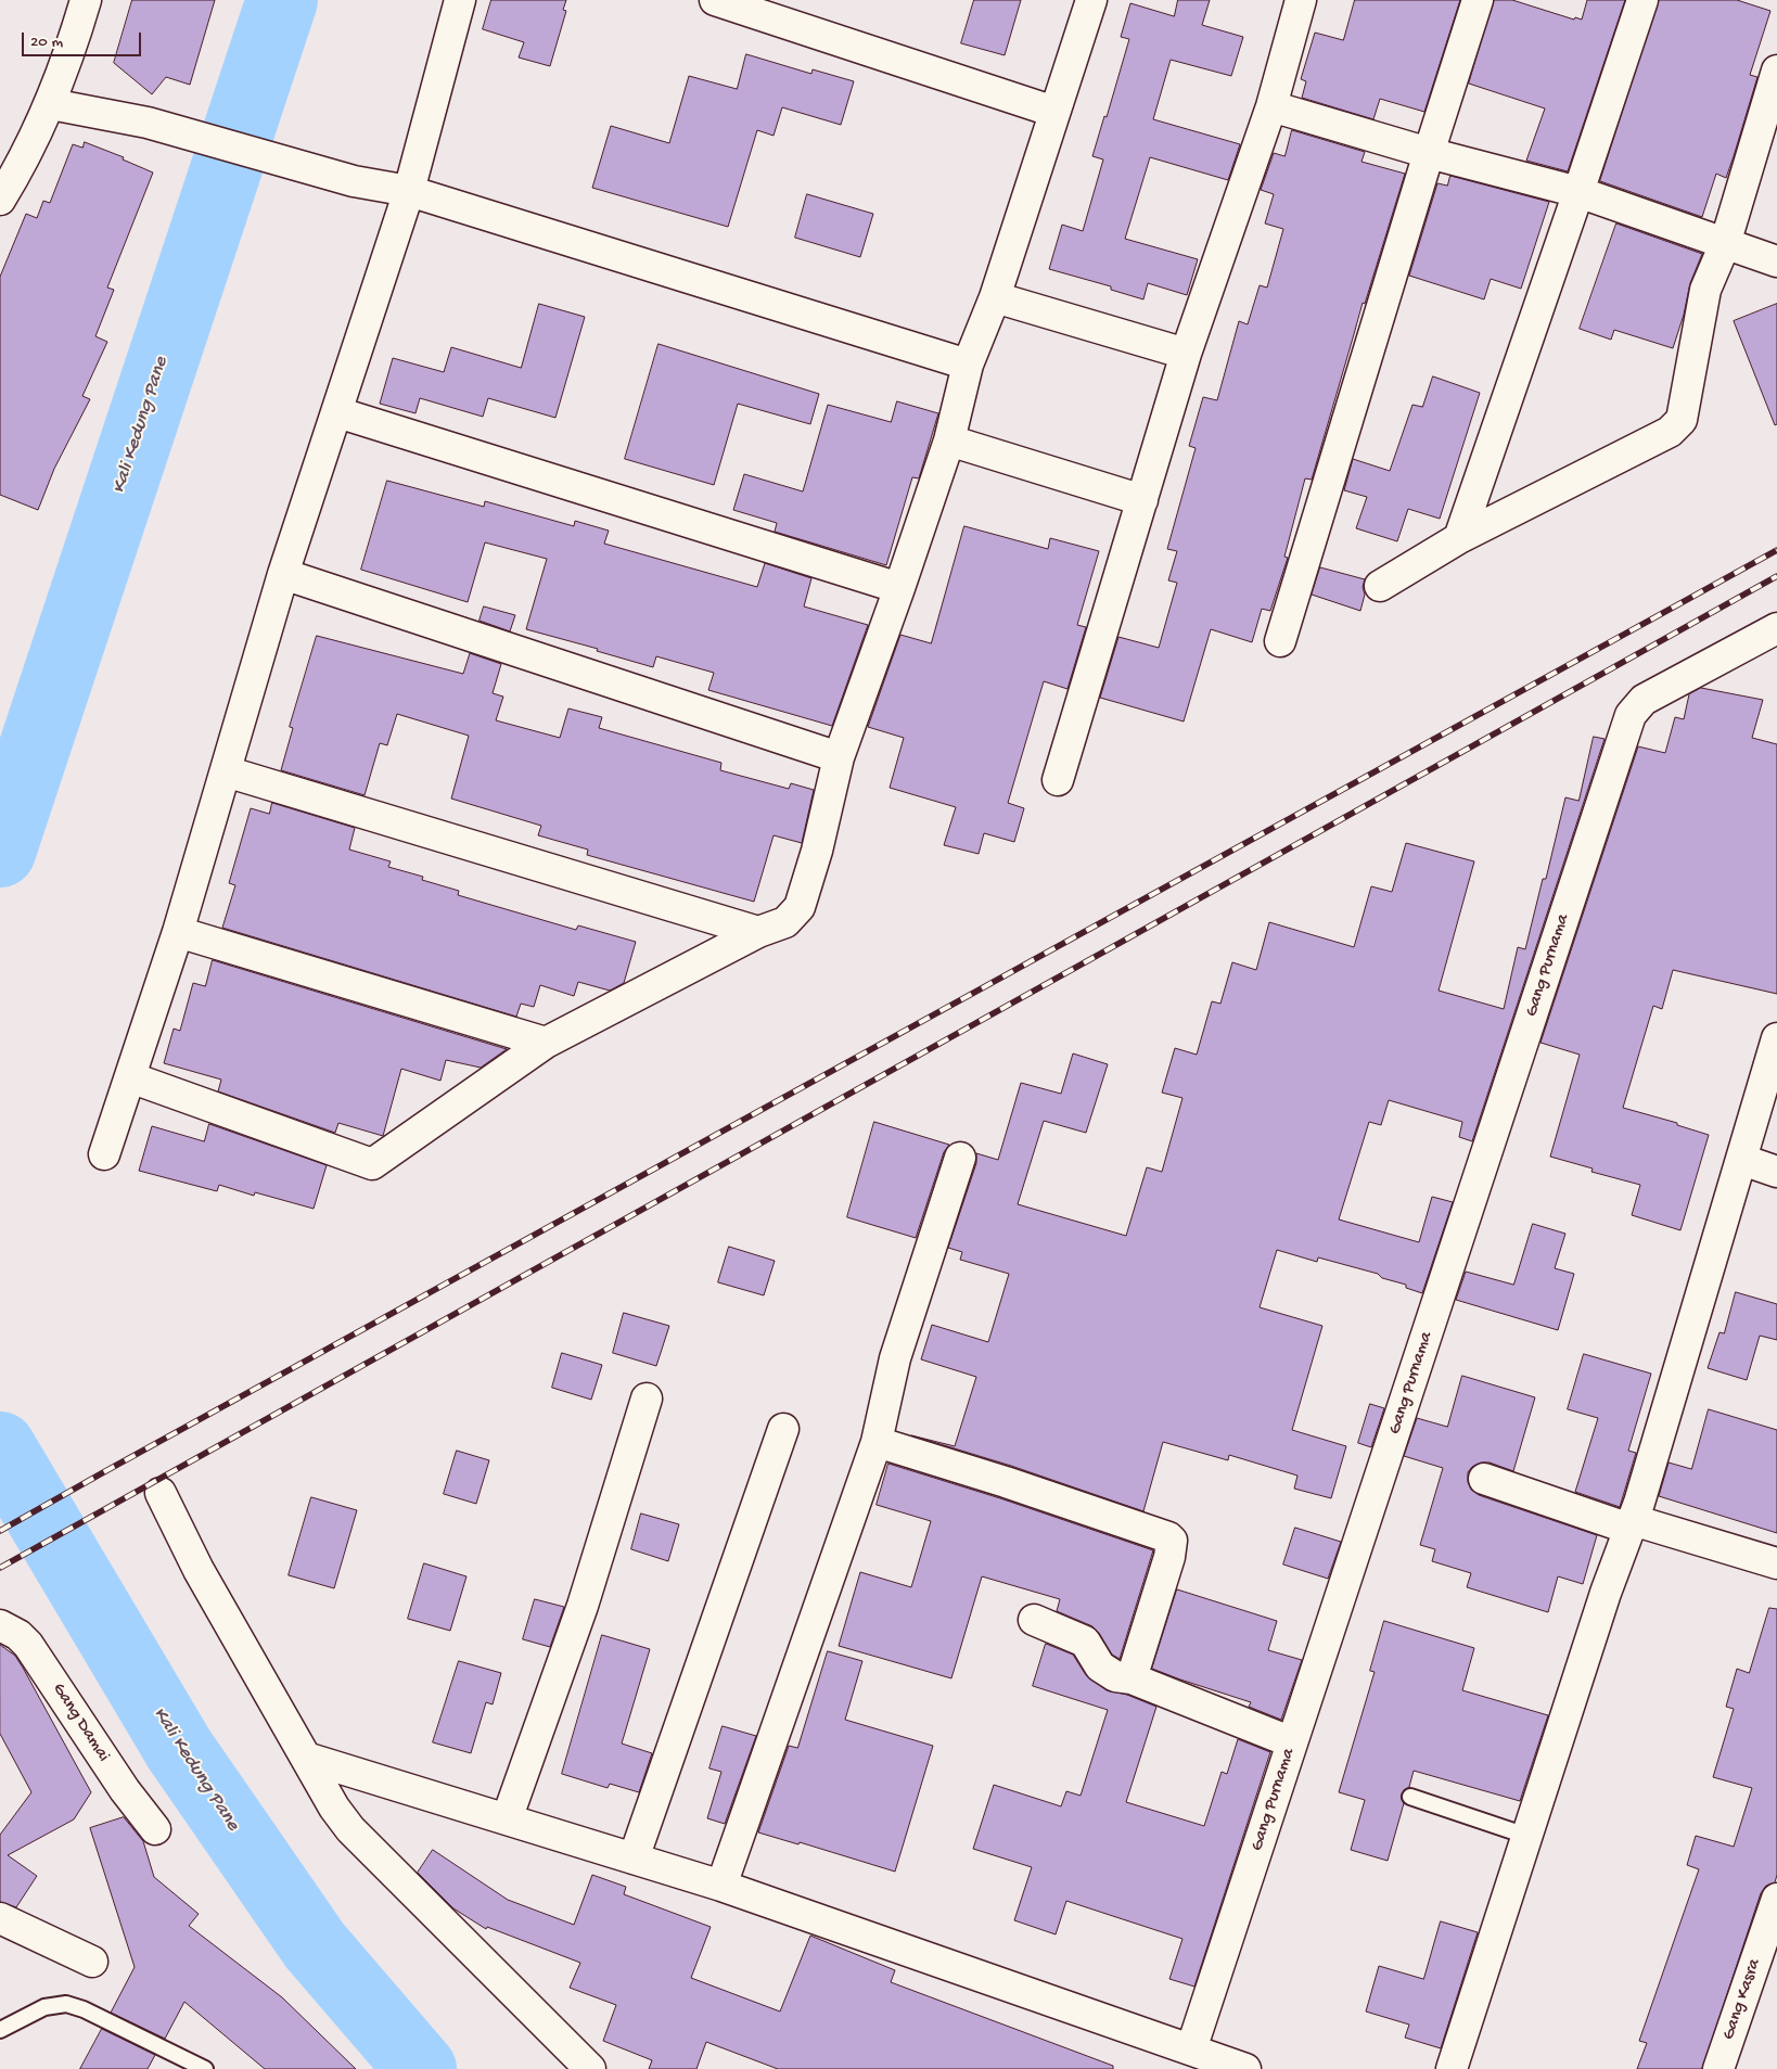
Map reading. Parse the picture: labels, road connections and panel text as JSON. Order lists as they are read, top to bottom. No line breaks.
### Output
{"streets":{"main road":["Gang Purnama","Gang Damai","Gang Kasra"]},"water":["Kali Kedung Pane"],"scale_bar":"20 m"}
